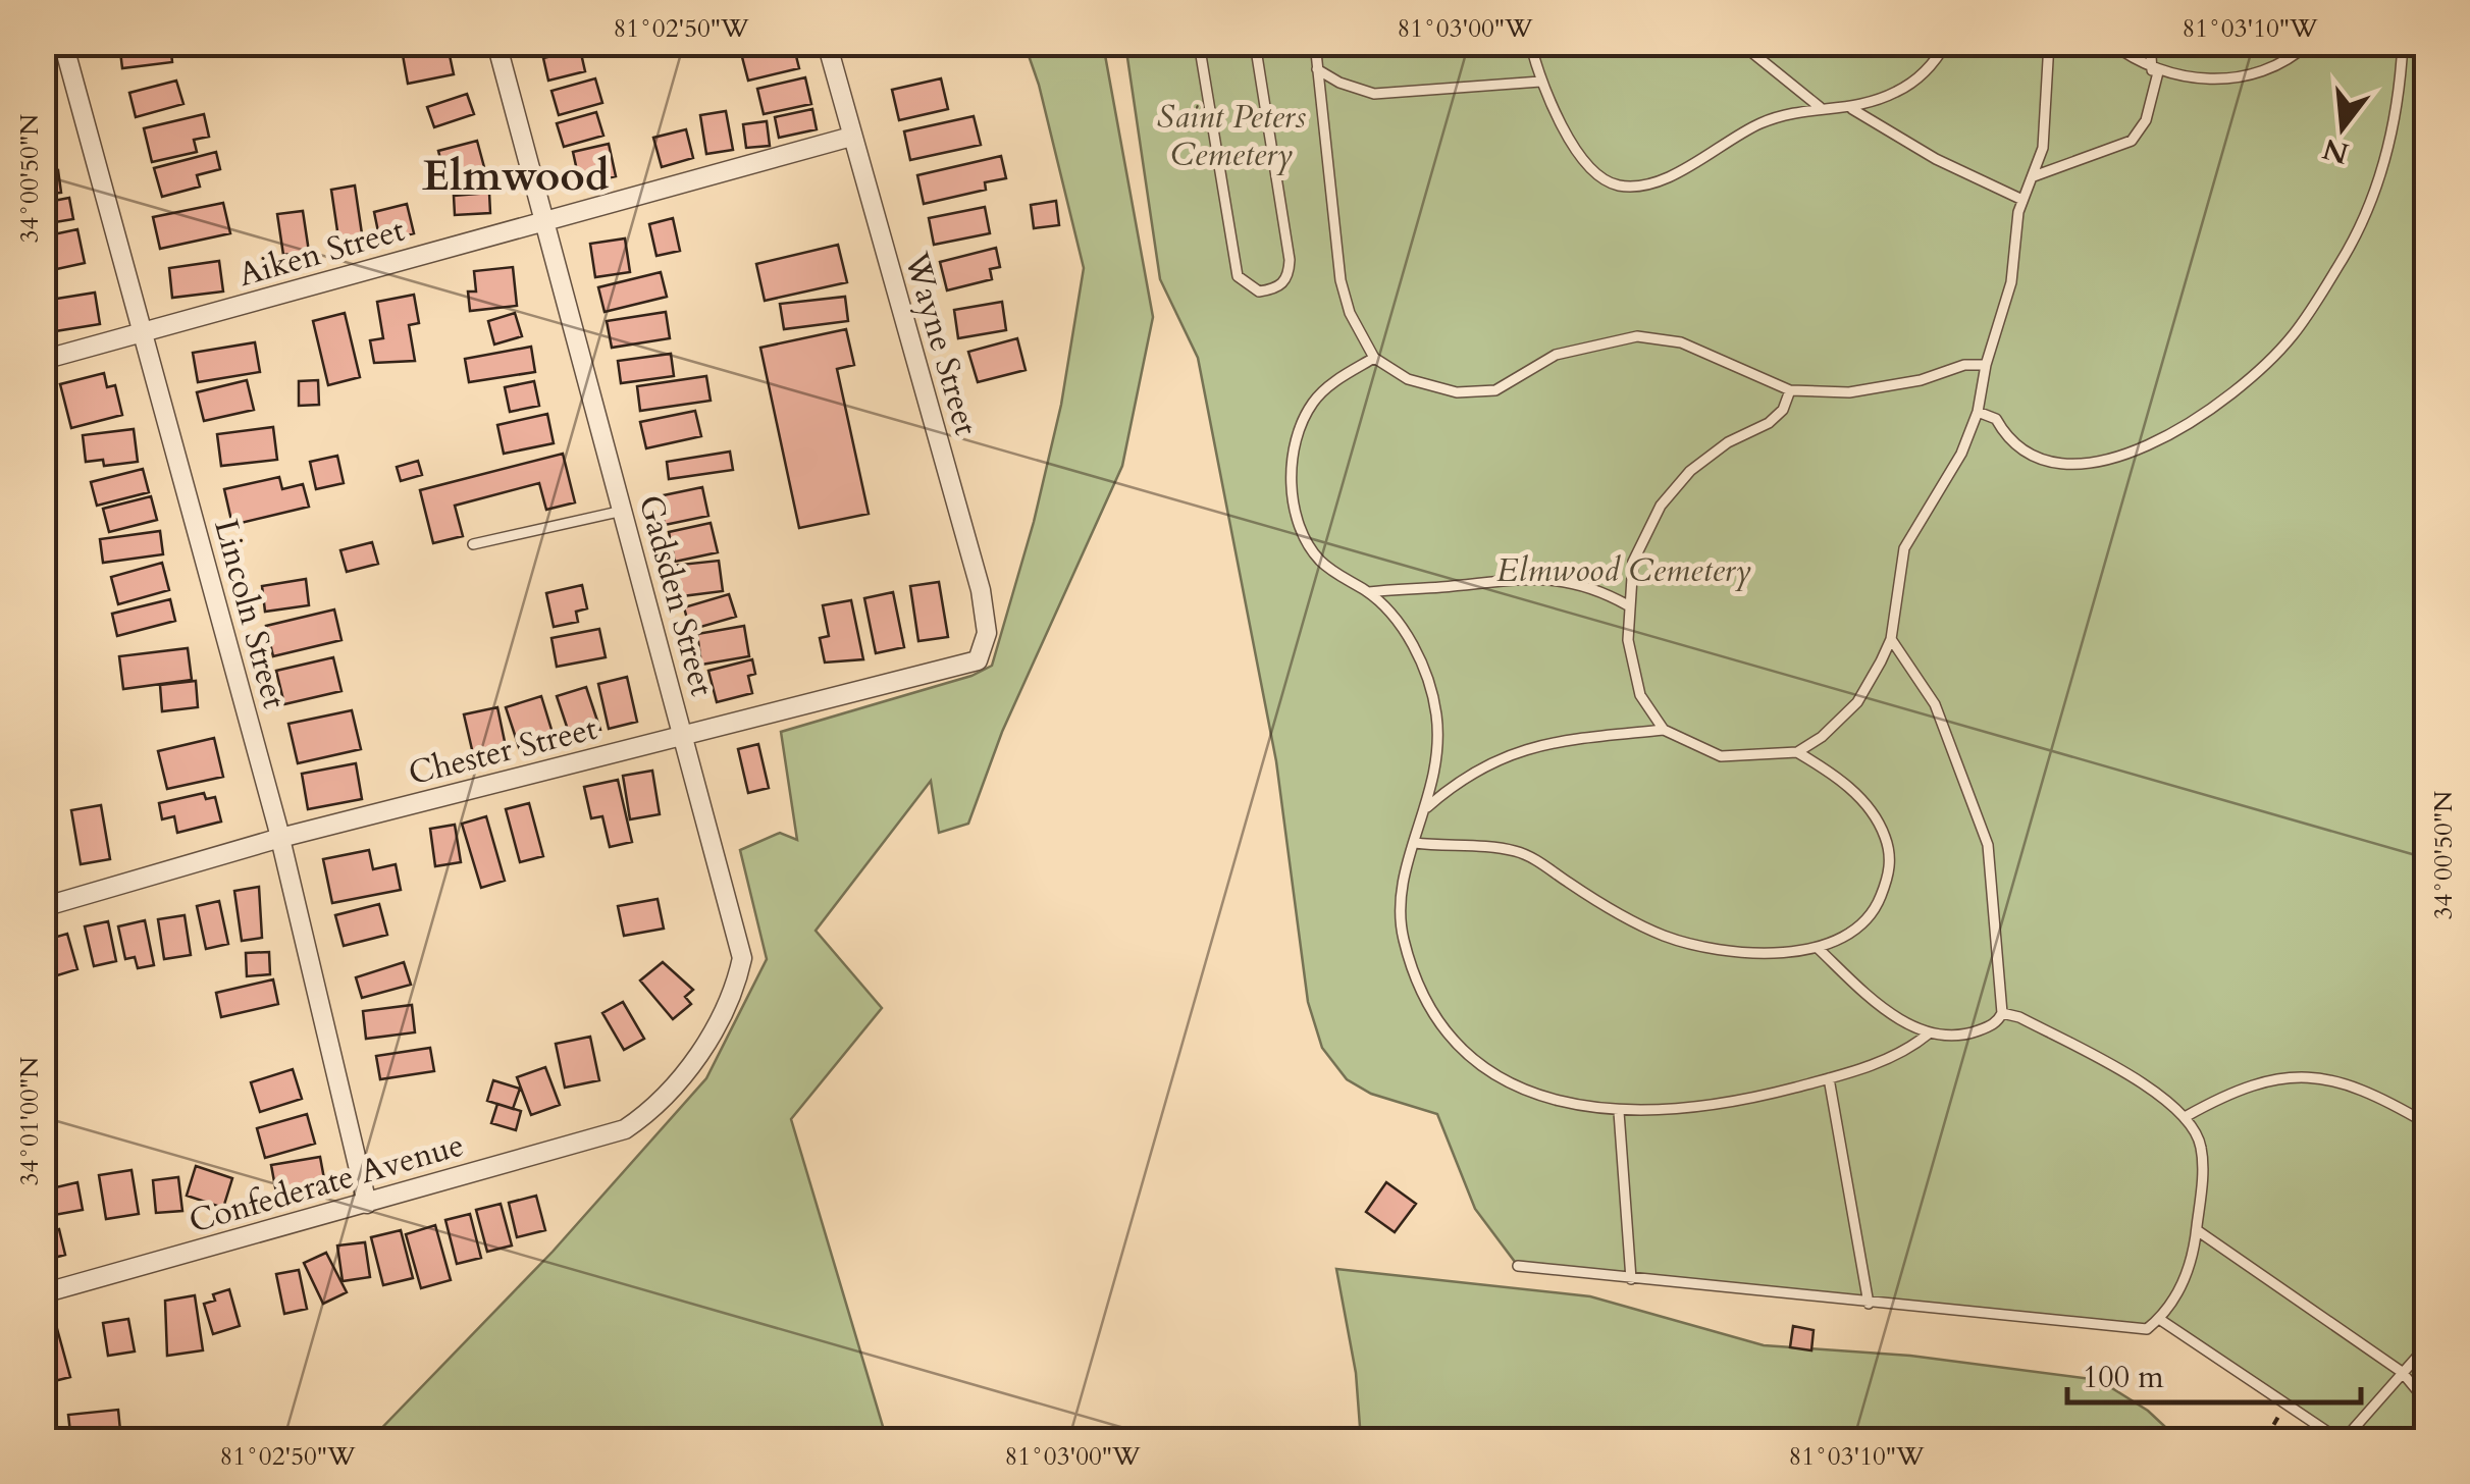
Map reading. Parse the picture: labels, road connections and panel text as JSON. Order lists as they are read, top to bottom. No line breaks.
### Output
{"streets":{"street":["Aiken Street","Wayne Street","Gadsden Street","Lincoln Street","Chester Street","Confederate Avenue"]},"crossings":[["Aiken Street","Wayne Street"],["Aiken Street","Gadsden Street"],["Aiken Street","Lincoln Street"],["Wayne Street","Chester Street"],["Gadsden Street","Chester Street"],["Gadsden Street","Confederate Avenue"],["Lincoln Street","Chester Street"],["Lincoln Street","Confederate Avenue"]],"districts":["Elmwood"],"parks":["Saint Peters Cemetery","Elmwood Cemetery"],"scale_bar":"100 m","north":"bottom","coordinates":["81°02'50\"W","81°03'00\"W","81°03'10\"W","34°00'50\"N","34°01'00\"N"]}
